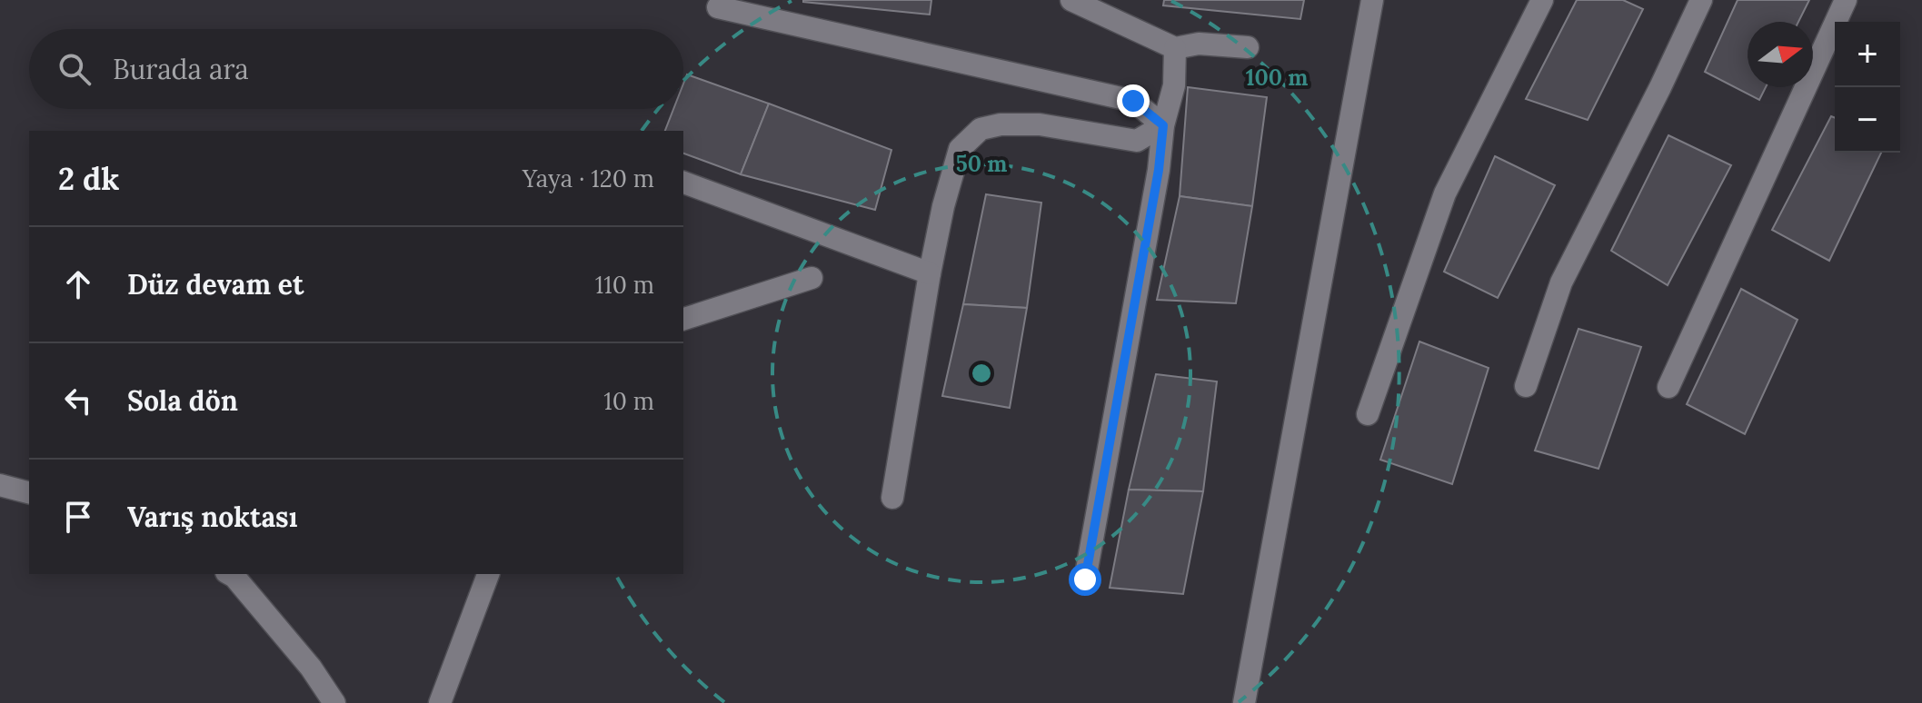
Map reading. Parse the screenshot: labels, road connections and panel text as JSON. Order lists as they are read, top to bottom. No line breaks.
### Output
{"north":"right","page":{"map_buttons":["+","−"],"search":"Burada ara","heading":["2 dk","Yaya · 120 m"],"list":[["Düz devam et","110 m"],["Sola dön","10 m"],"Varış noktası"]},"rings":["100 m","50 m"]}
